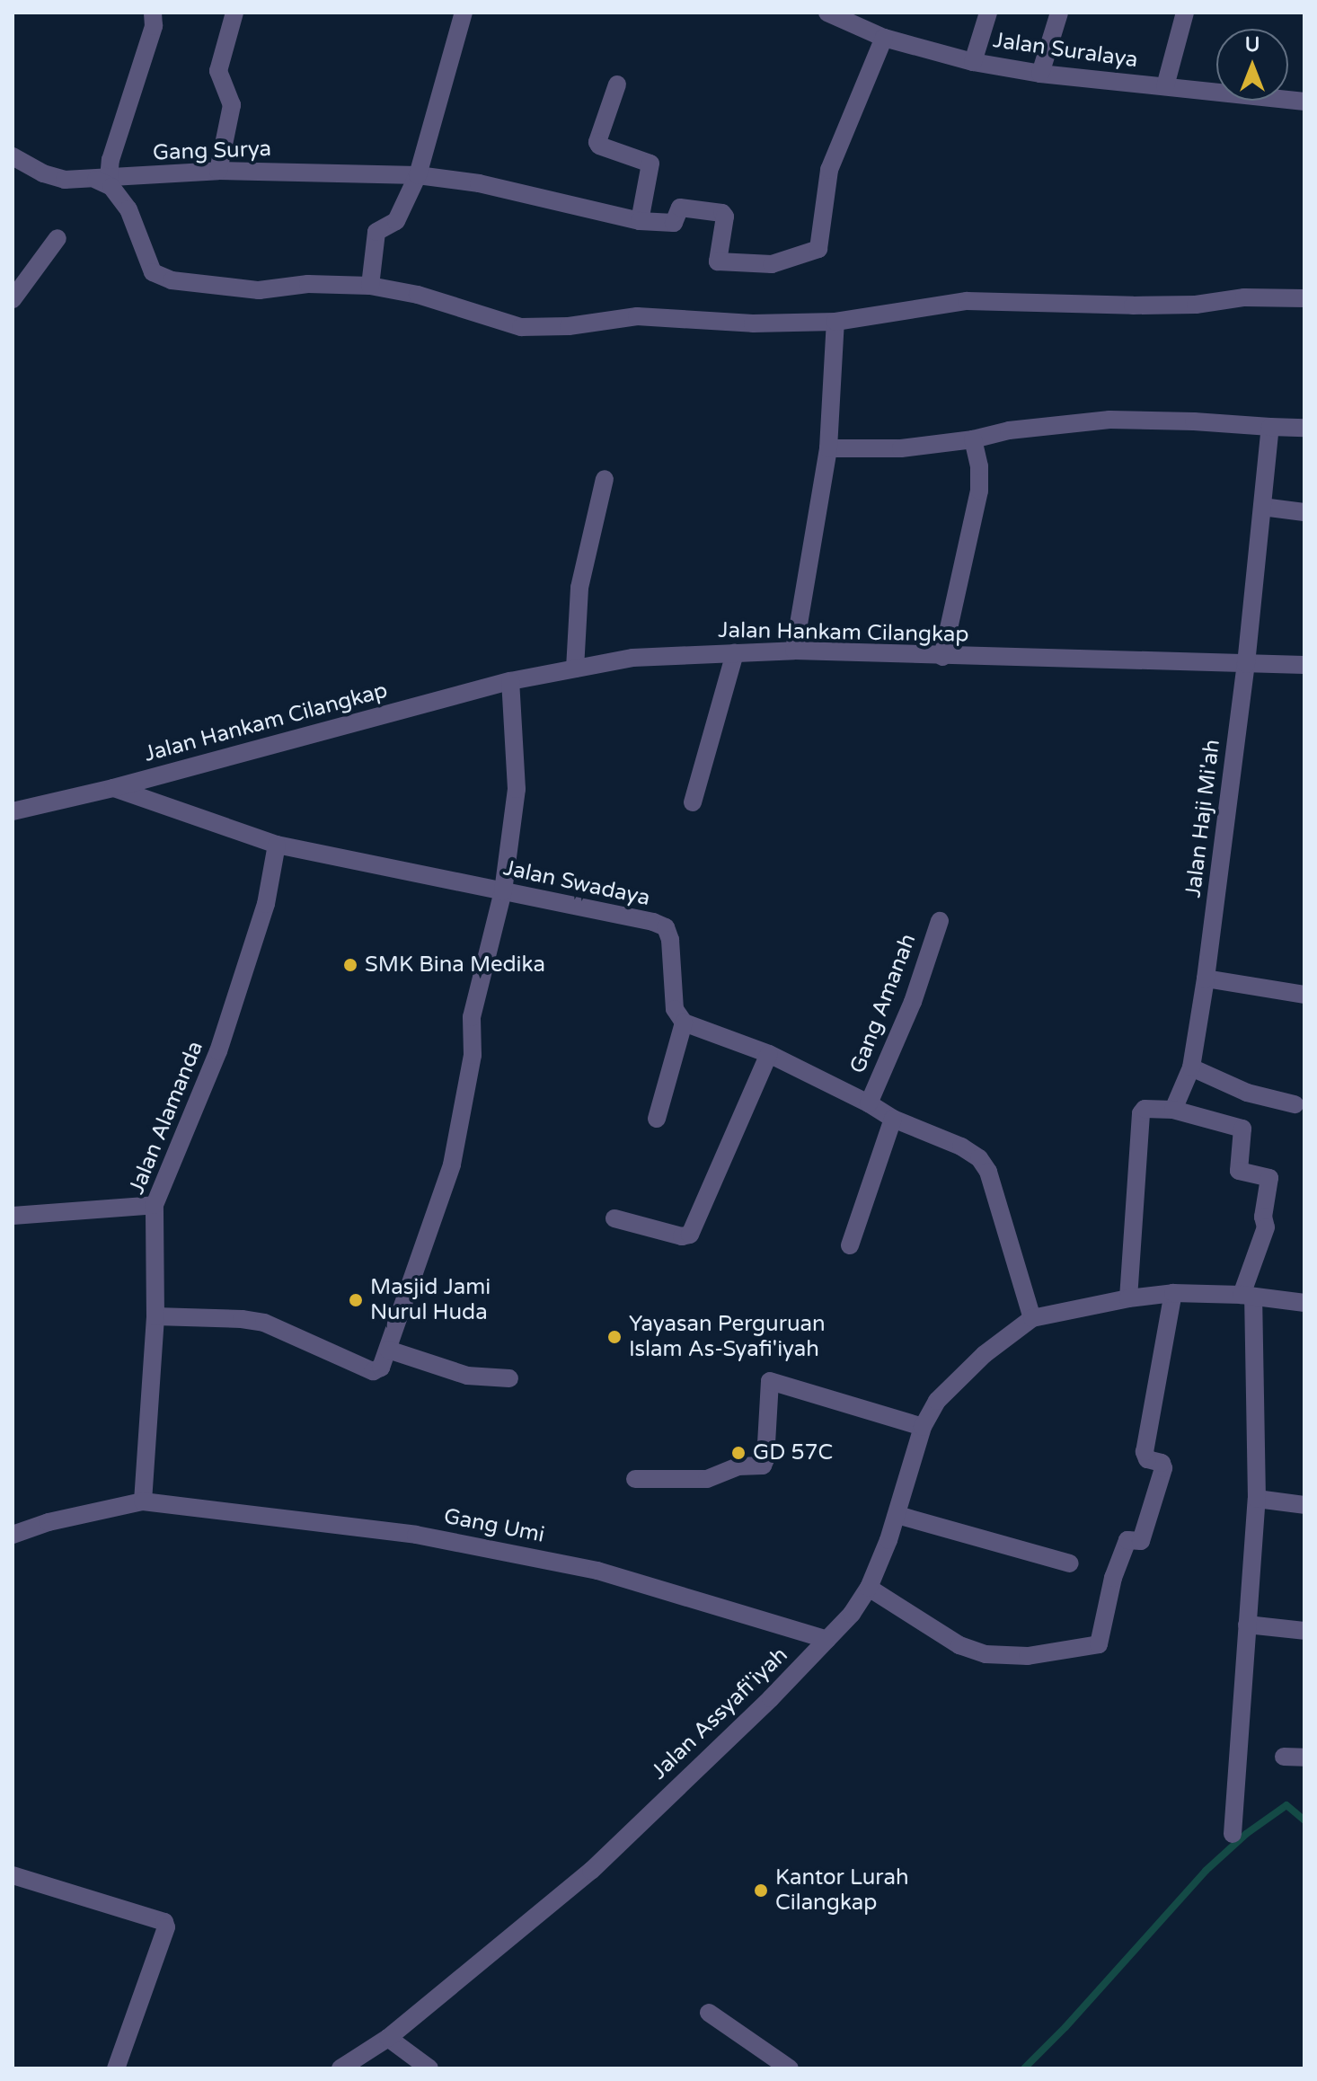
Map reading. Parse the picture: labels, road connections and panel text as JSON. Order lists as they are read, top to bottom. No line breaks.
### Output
{"streets":{"street":["Jalan Suralaya","Gang Surya","Jalan Hankam Cilangkap","Jalan Haji Mi'ah","Jalan Swadaya","Gang Amanah","Jalan Alamanda","Gang Umi","Jalan Assyafi'iyah"]},"crossings":[["Jalan Suralaya","Gang Surya"],["Jalan Hankam Cilangkap","Jalan Haji Mi'ah"],["Jalan Hankam Cilangkap","Jalan Swadaya"],["Jalan Swadaya","Jalan Alamanda"],["Jalan Alamanda","Gang Umi"],["Gang Umi","Jalan Assyafi'iyah"]],"places":["SMK Bina Medika","Masjid Jami Nurul Huda","Yayasan Perguruan Islam As-Syafi'iyah","GD 57C","Kantor Lurah Cilangkap"],"north":"top"}
